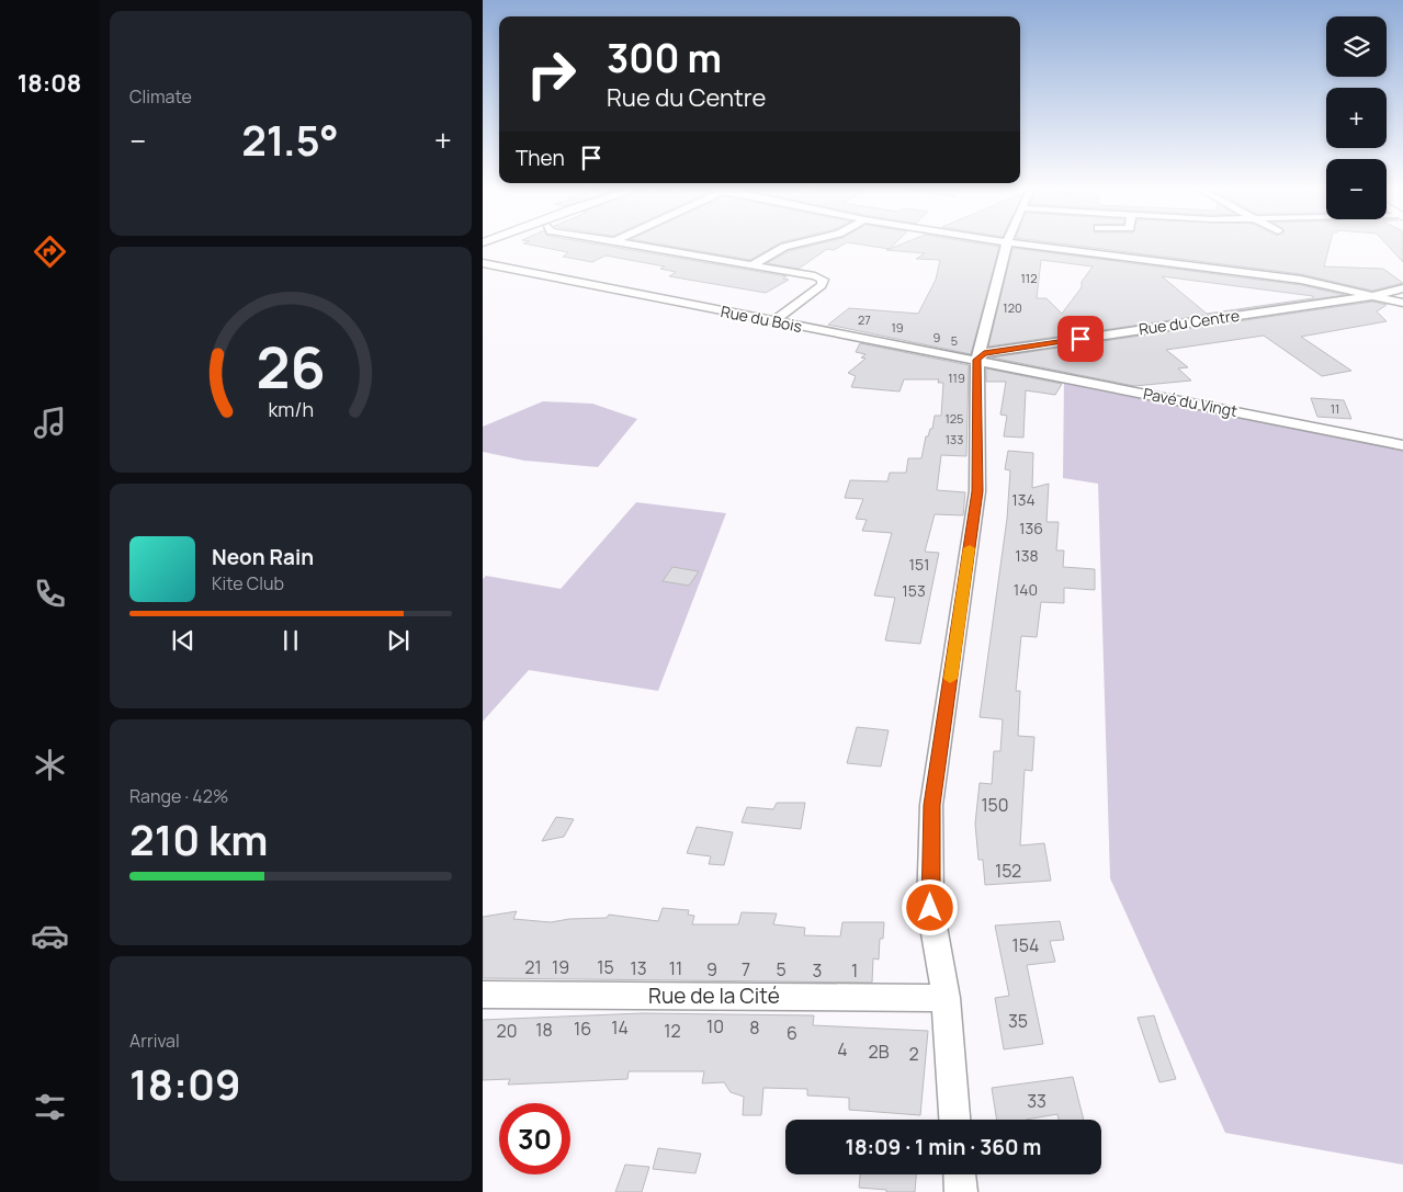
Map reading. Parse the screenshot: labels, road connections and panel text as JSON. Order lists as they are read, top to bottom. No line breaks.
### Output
{"streets":{"street":["Rue du Bois","Rue du Centre","Pavé du Vingt","Rue de la Cité"]},"crossings":[["Rue du Bois","Rue du Centre"],["Rue du Bois","Pavé du Vingt"],["Rue du Centre","Pavé du Vingt"]],"house_numbers":["112","120","27","19","9","5","119","11","125","133","134","136","138","151","140","153","150","152","154","21","19","15","13","11","9","7","5","3","1","35","10","14","8","16","18","20","12","6","4","2B","2","33"],"page":{"tabs":"18:08","tile":["Climate",["Range · 42%","210 km"],["Arrival","18:09"]],"map_buttons":["+","−"],"turn":["300 m","Rue du Centre"],"heat":["−","21.5°","+"],"then":"Then","song":["Neon Rain","Kite Club"],"limit":"30","trip":"18:09 · 1 min · 360 m","gauge":["26","km/h"]}}
